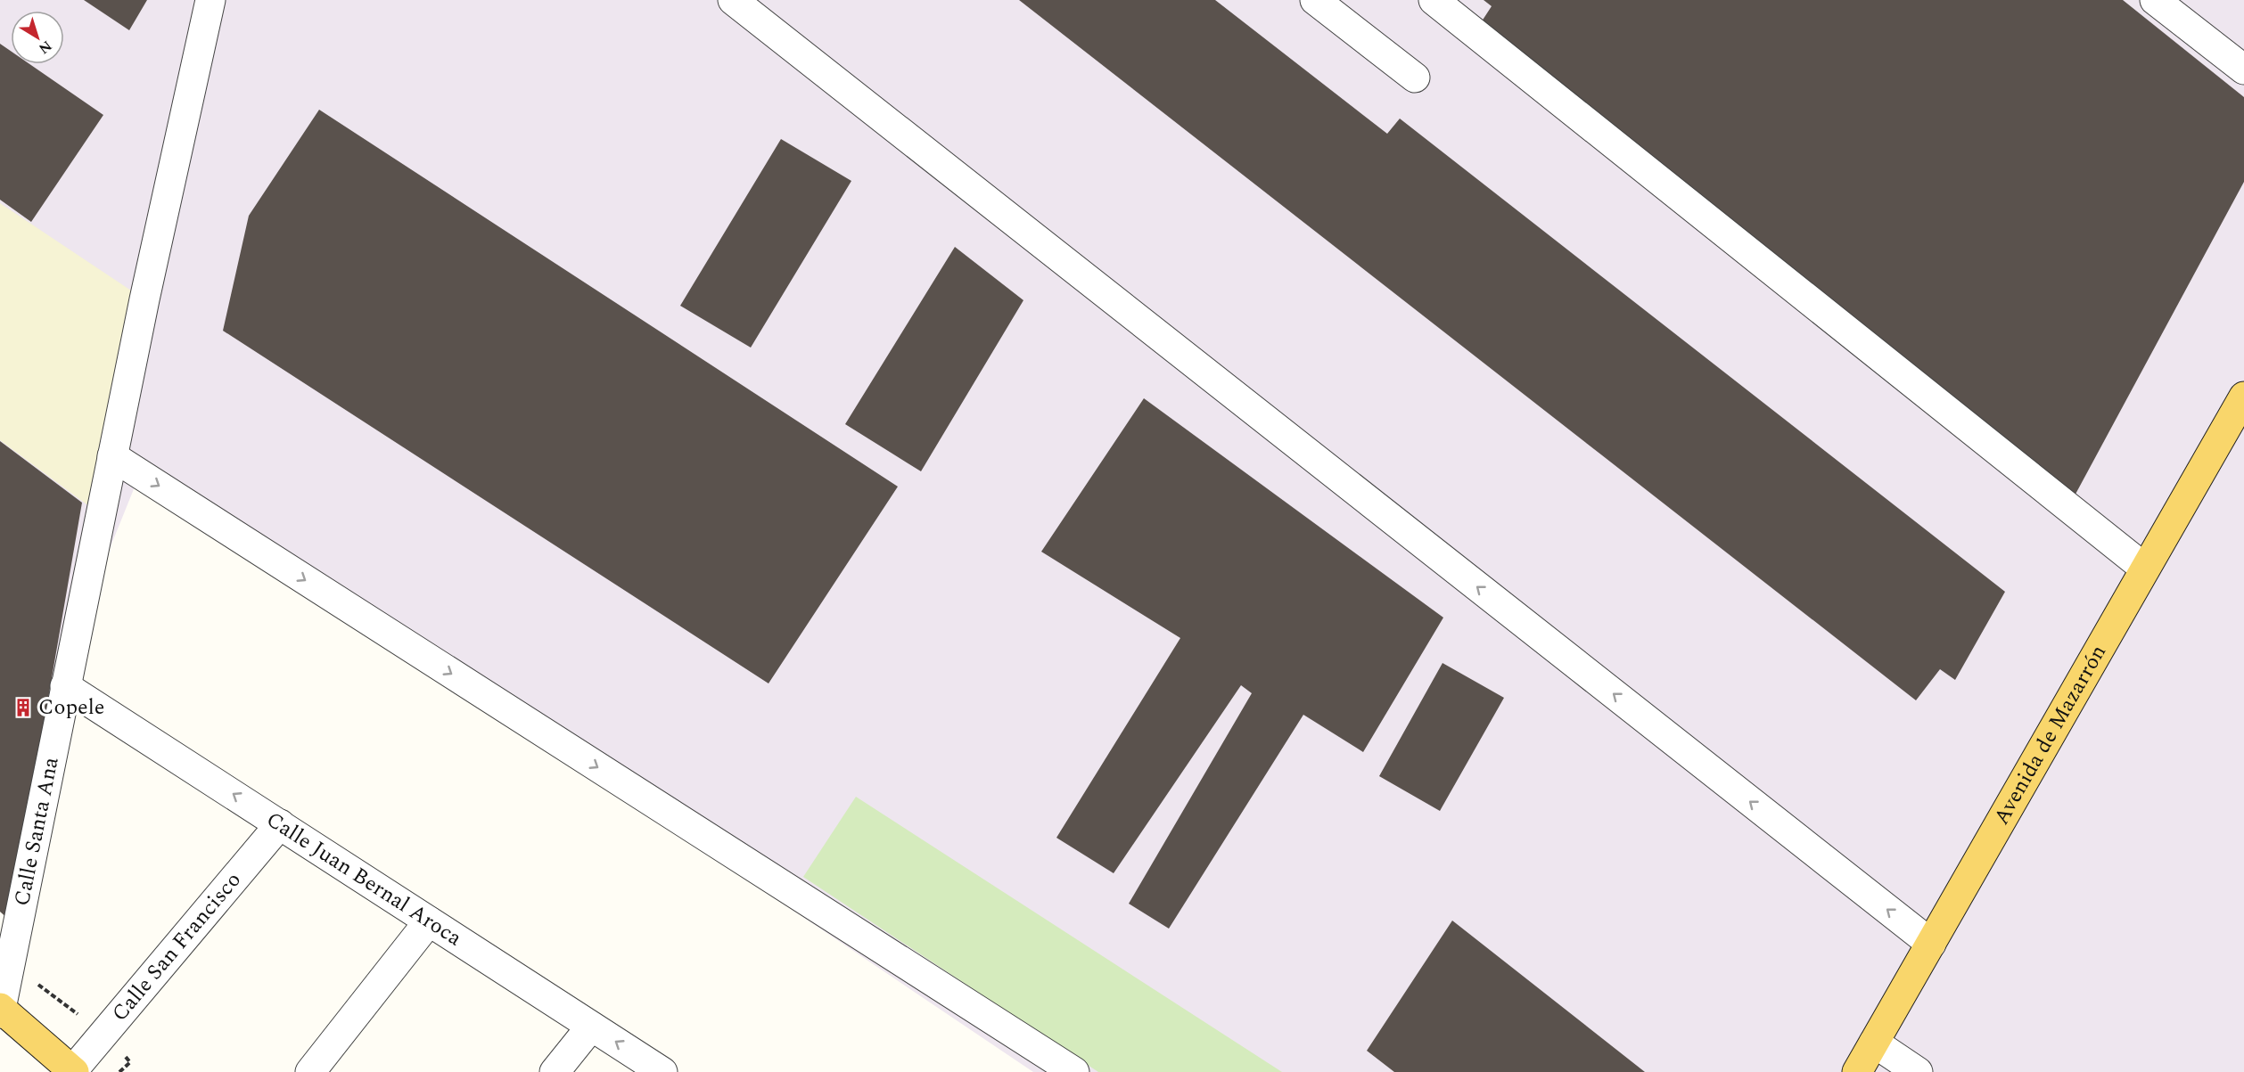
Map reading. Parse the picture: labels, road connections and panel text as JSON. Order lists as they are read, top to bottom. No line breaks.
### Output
{"streets":{"main road":["Avenida de Mazarrón"],"street":["Calle Santa Ana","Calle Juan Bernal Aroca","Calle San Francisco"]},"crossings":[["Calle Santa Ana","Calle Juan Bernal Aroca"],["Calle Juan Bernal Aroca","Calle San Francisco"]],"places":{"building":["Copele"]},"north":"bottom right"}
